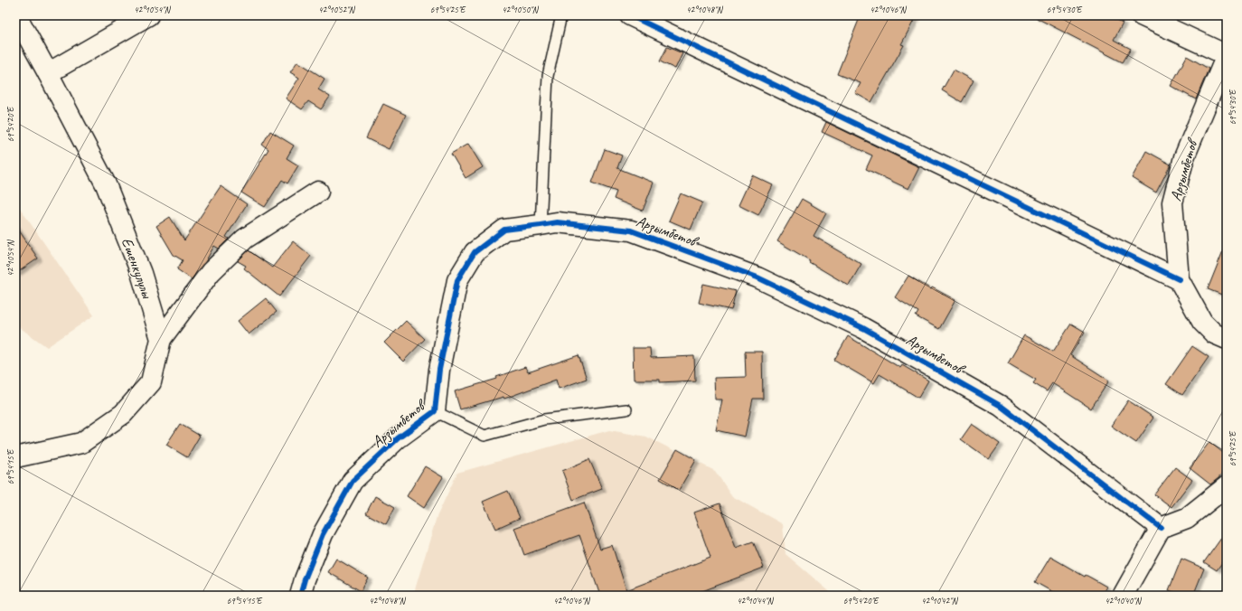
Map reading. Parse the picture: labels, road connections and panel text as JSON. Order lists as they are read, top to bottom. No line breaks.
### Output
{"streets":{"street":["Арзымбетов","Ешенкулулы"]},"coordinates":["42°10'54\"N","42°10'52\"N","69°54'25\"E","42°10'50\"N","42°10'48\"N","42°10'46\"N","69°54'30\"E","69°54'20\"E","69°54'15\"E","42°10'44\"N","42°10'42\"N","42°10'40\"N"]}
